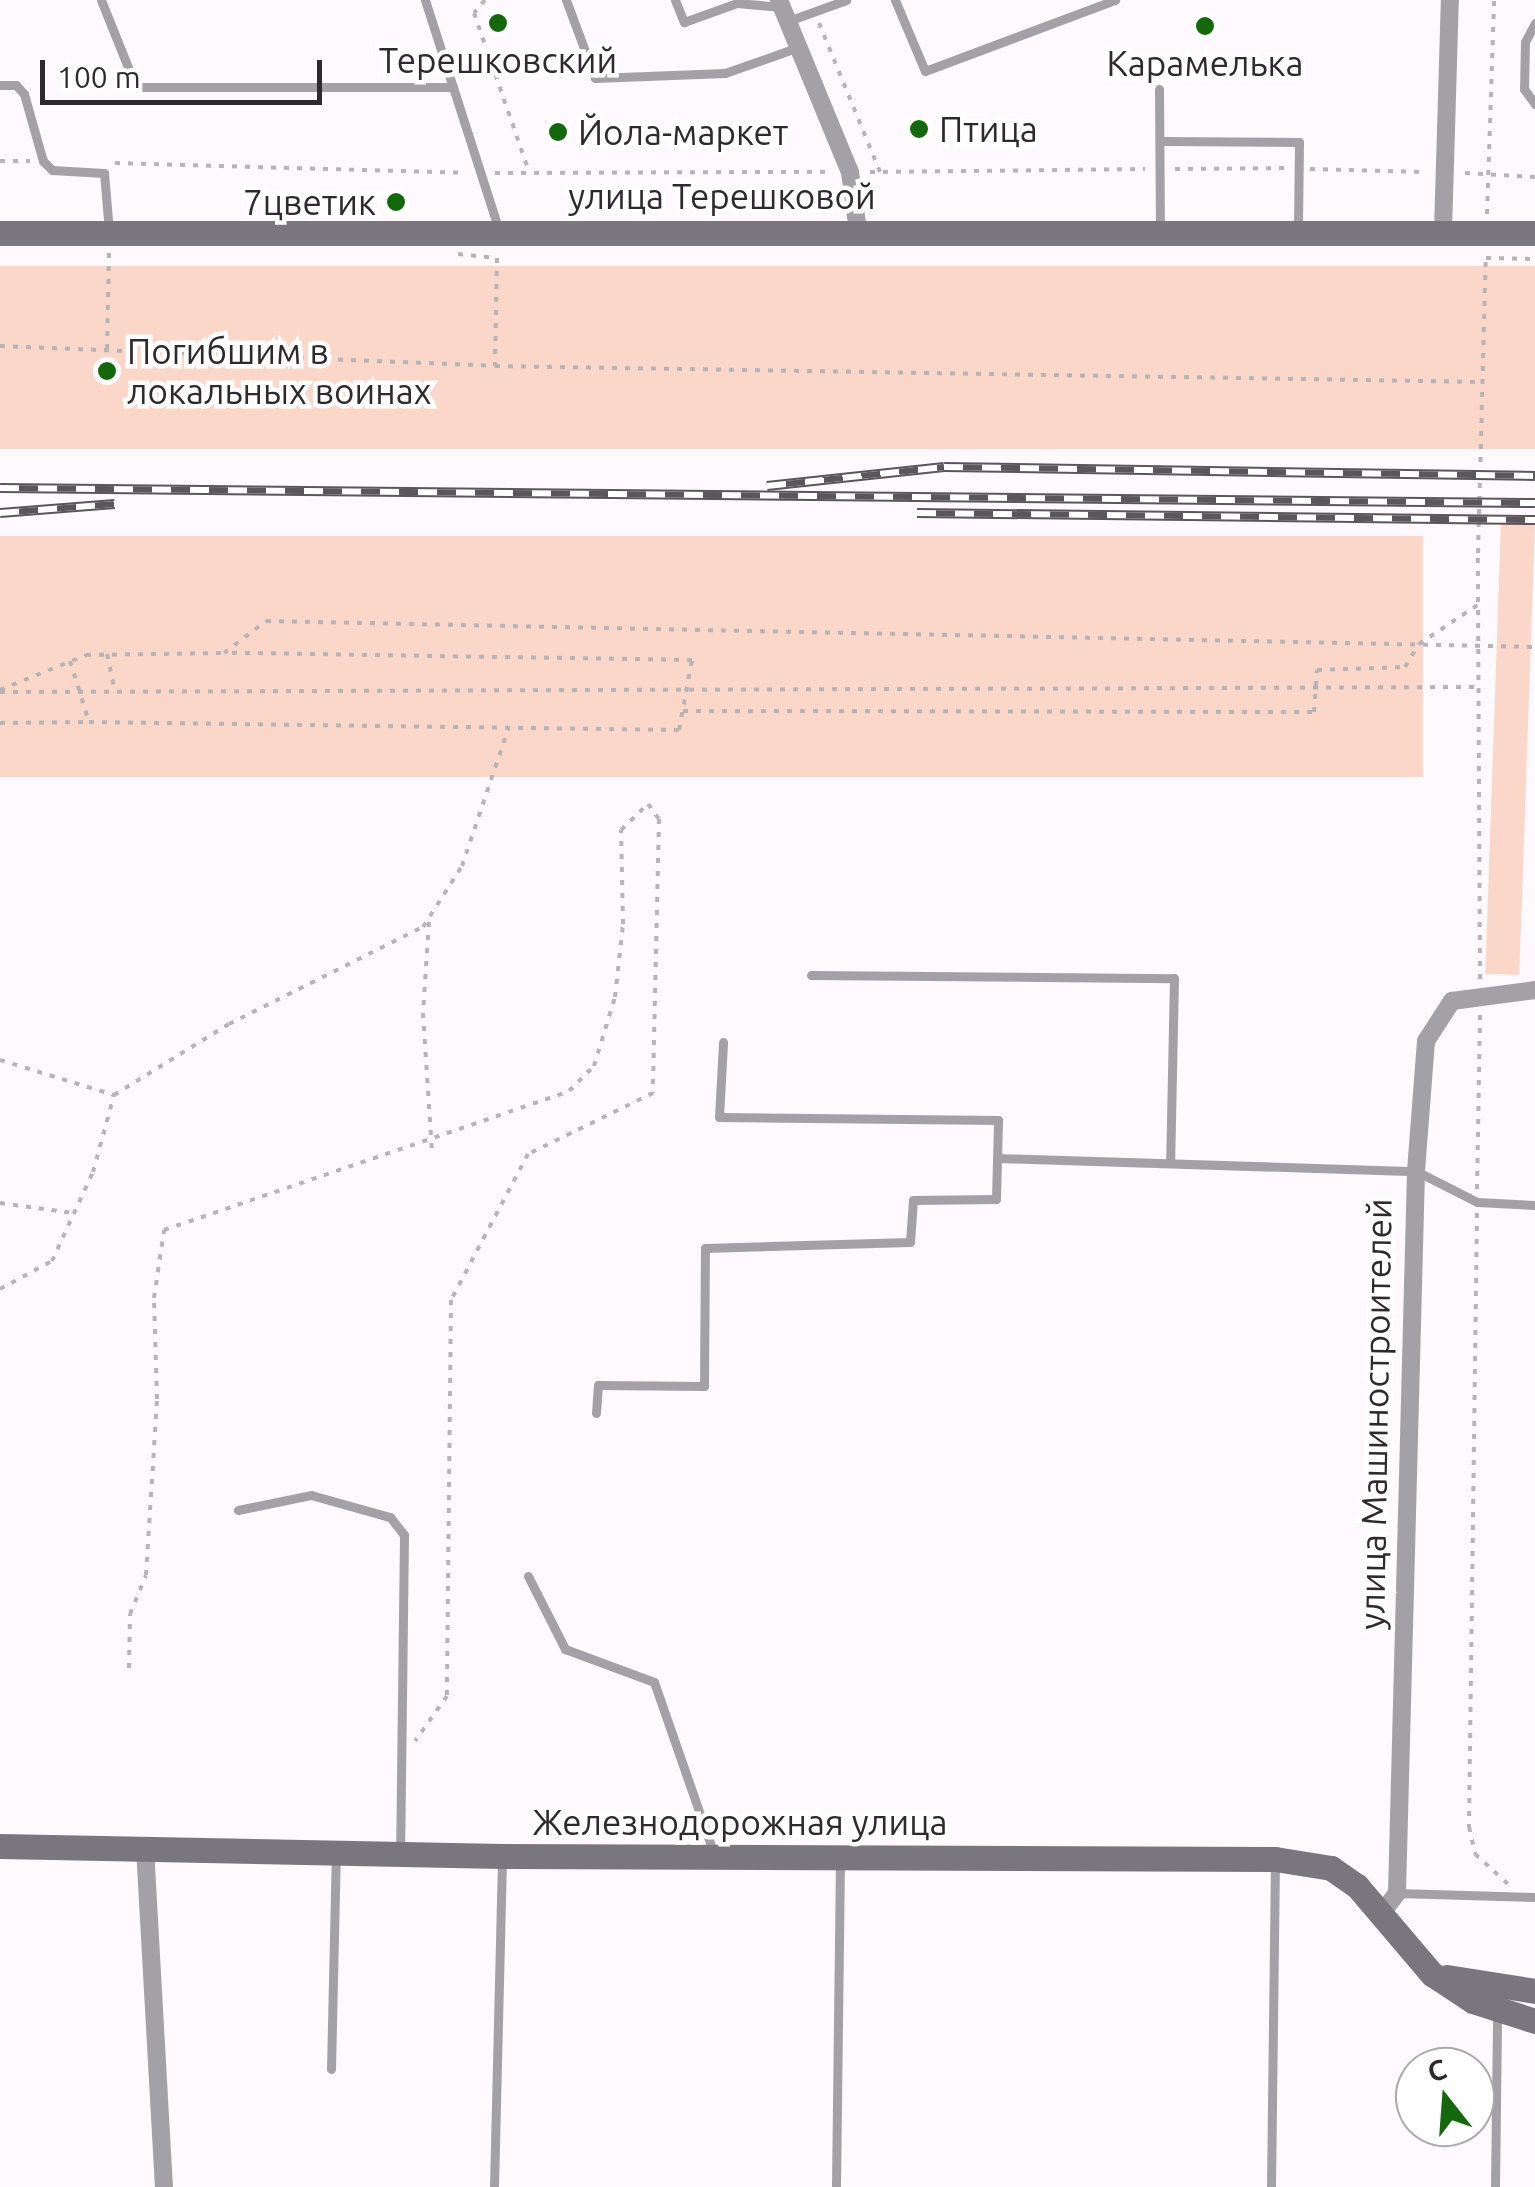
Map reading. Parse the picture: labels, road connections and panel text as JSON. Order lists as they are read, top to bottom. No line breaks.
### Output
{"streets":{"street":["улица Терешковой","улица Машиностроителей","Железнодорожная улица"]},"places":["Терешковский","Карамелька","Птица","Йола-маркет","7цветик","Погибшим в локальных воинах"],"scale_bar":"100 m","north":"top"}
